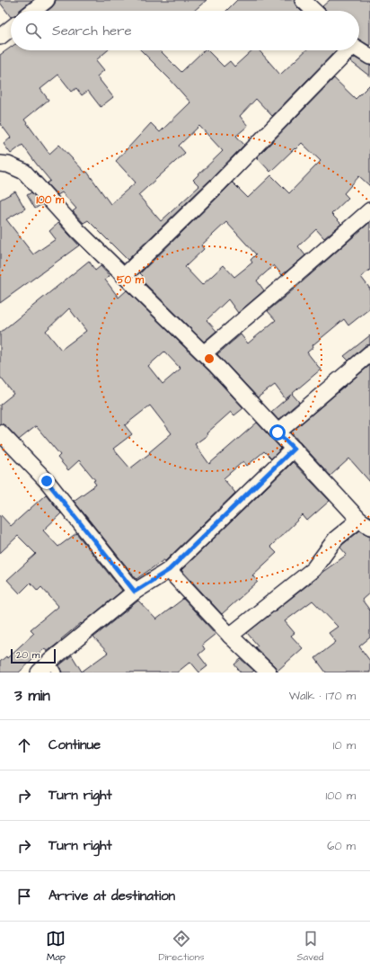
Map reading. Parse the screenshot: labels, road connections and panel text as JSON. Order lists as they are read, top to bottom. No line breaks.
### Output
{"scale_bar":"20 m","page":{"search":"Search here","scale":"20 m","heading":["3 min","Walk · 170 m"],"list":[["Continue","10 m"],["Turn right","100 m"],["Turn right","60 m"],"Arrive at destination"],"nav":["Map","Directions","Saved"]},"rings":["100 m","50 m"]}
